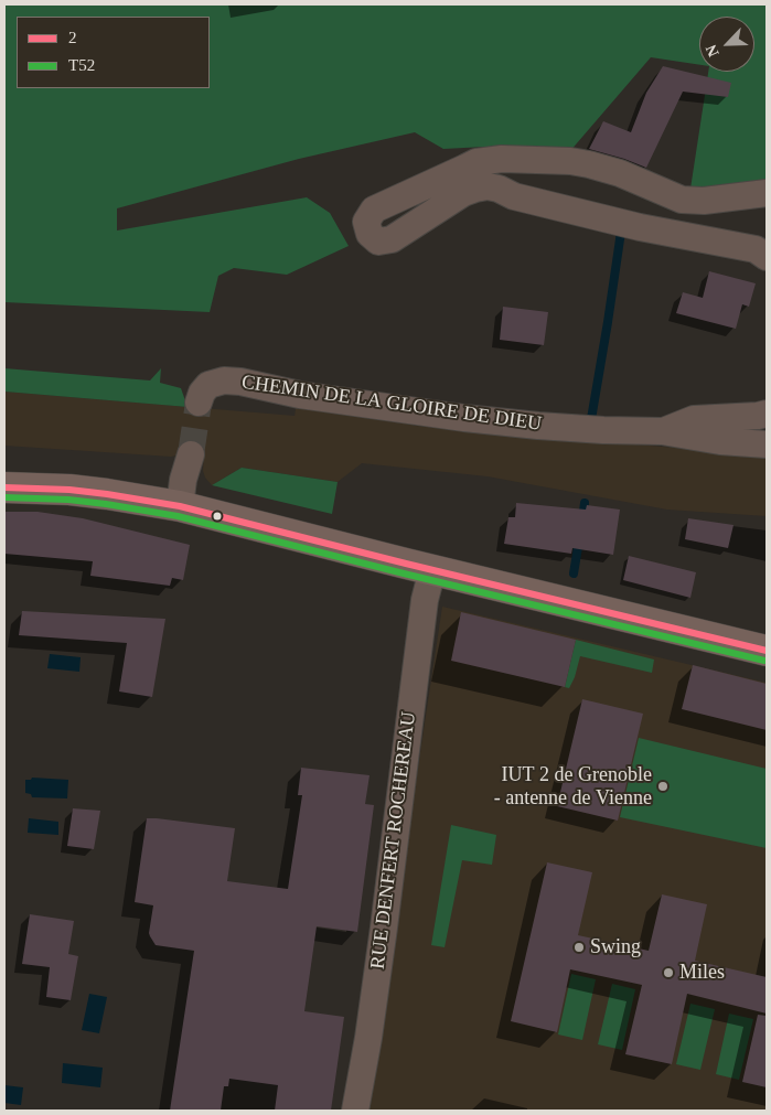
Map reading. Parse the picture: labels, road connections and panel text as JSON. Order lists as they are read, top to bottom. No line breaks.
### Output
{"streets":{"street":["CHEMIN DE LA GLOIRE DE DIEU","RUE DENFERT ROCHEREAU"]},"places":["IUT 2 de Grenoble - antenne de Vienne","Swing","Miles"],"lines":["transit line 2","transit line T52"],"legend":["2","T52"],"north":"bottom left"}
